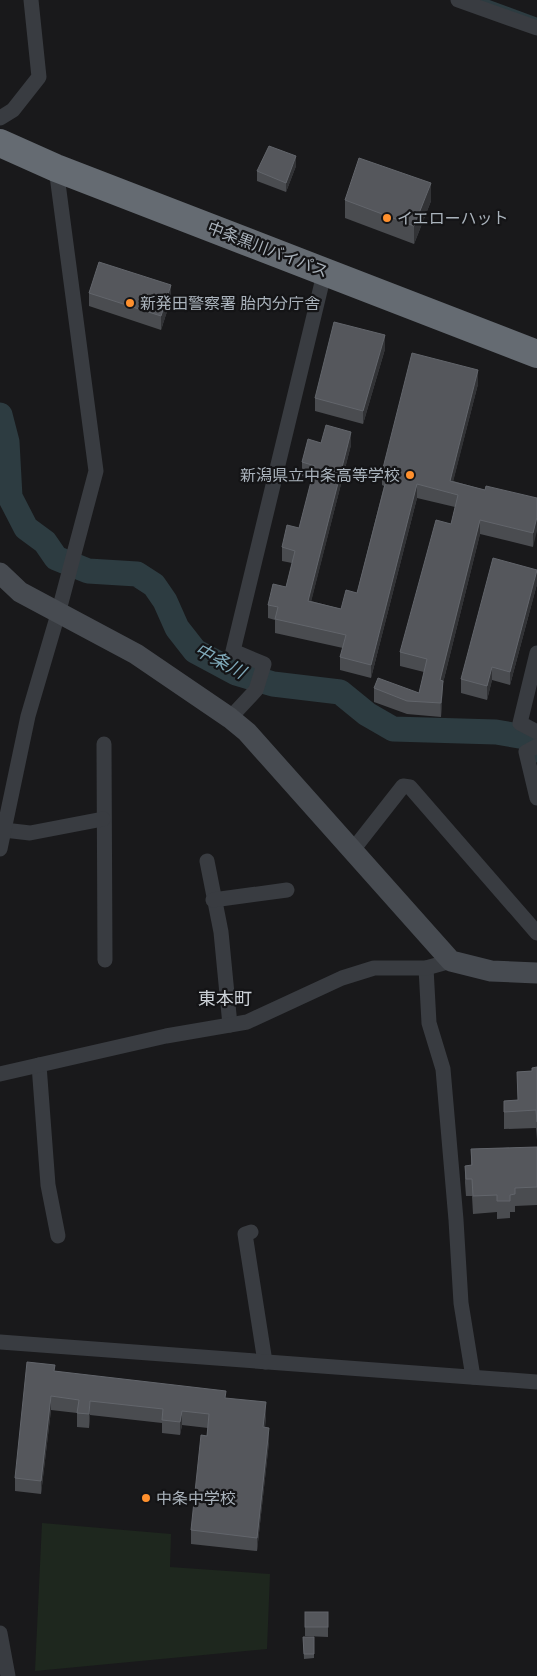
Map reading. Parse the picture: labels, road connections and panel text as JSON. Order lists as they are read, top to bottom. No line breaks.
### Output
{"streets":{"highway":["中条黒川バイパス"]},"districts":["東本町"],"water":["中条川"],"places":["イエローハット","新発田警察署 胎内分庁舎","新潟県立中条高等学校","中条中学校"]}
